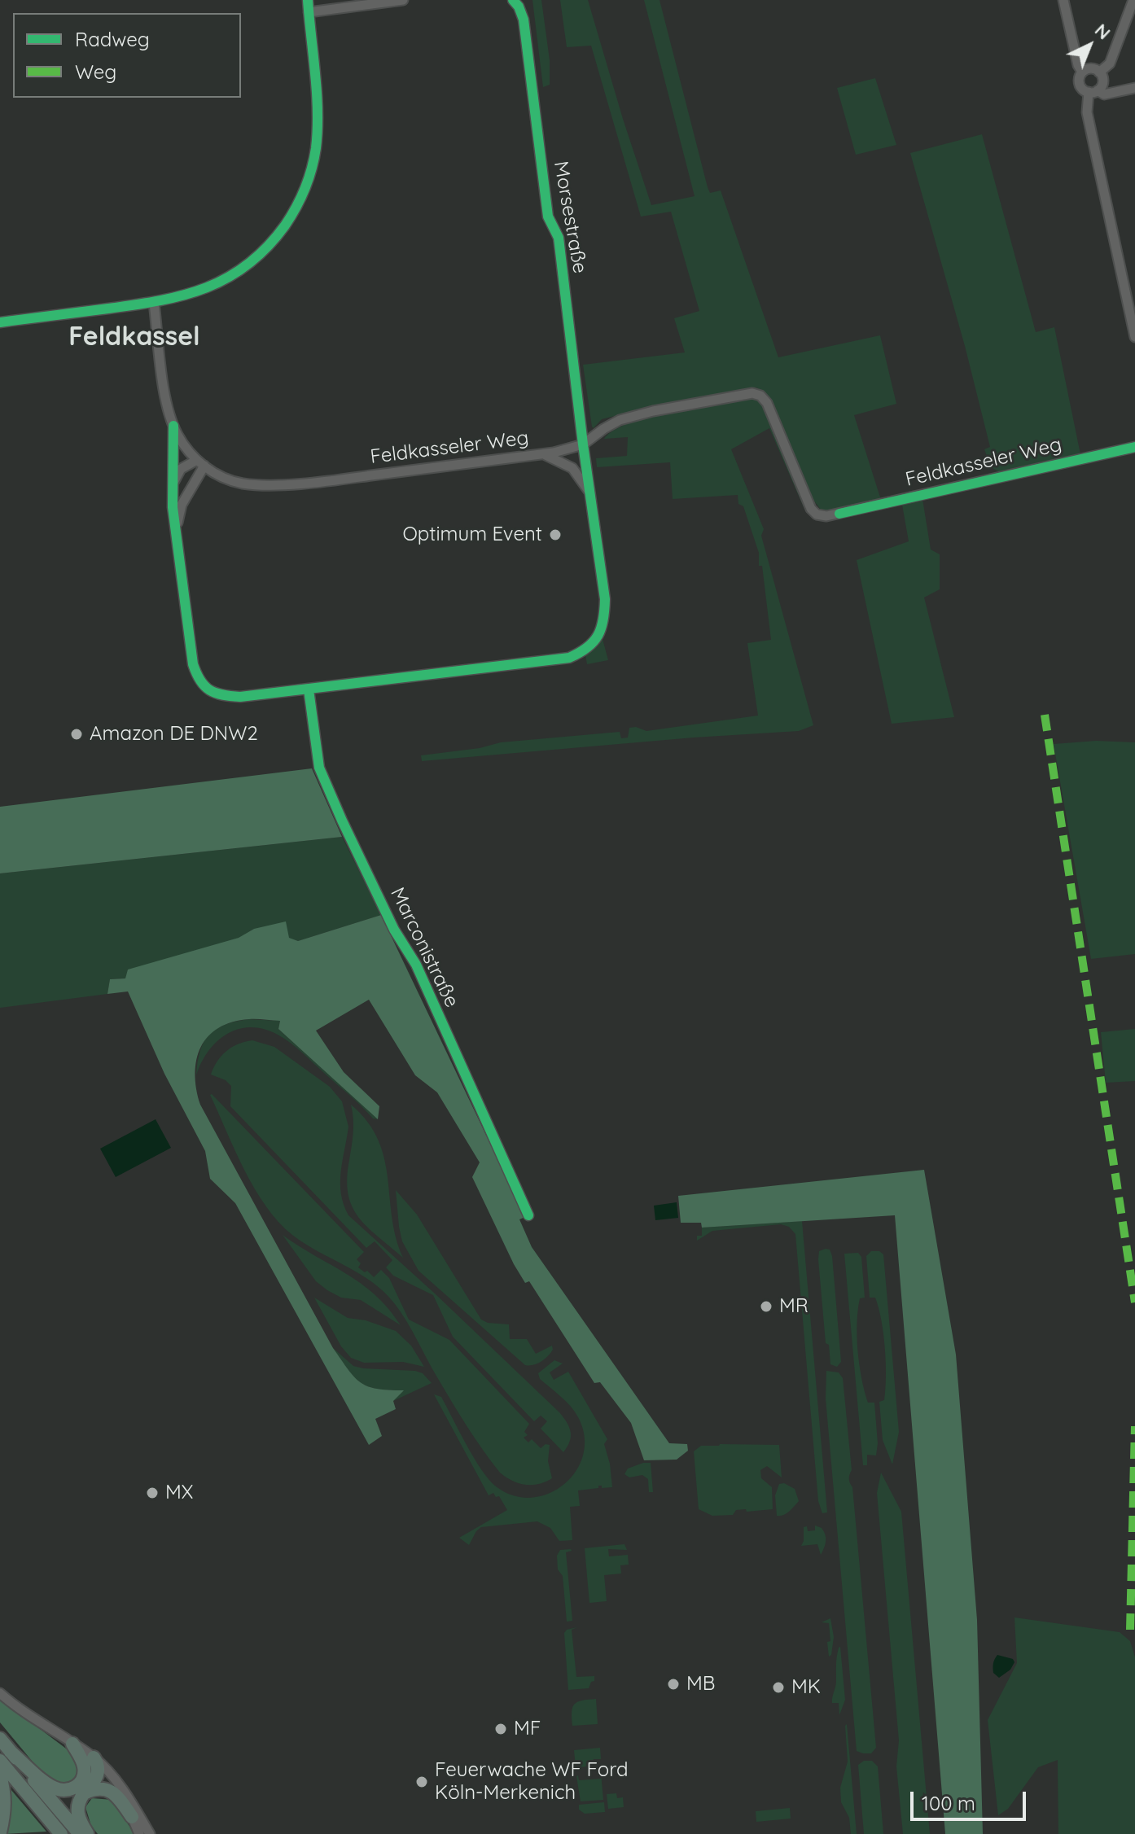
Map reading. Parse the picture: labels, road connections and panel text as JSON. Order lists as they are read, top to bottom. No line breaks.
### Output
{"streets":{"street":["Morsestraße","Feldkasseler Weg","Marconistraße"]},"crossings":[["Morsestraße","Feldkasseler Weg"]],"districts":["Feldkassel"],"places":["Optimum Event","Amazon DE DNW2","MR","MX","MB","MK","MF","Feuerwache WF Ford Köln-Merkenich"],"legend":["Radweg","Weg"],"scale_bar":"100 m","north":"top right"}
